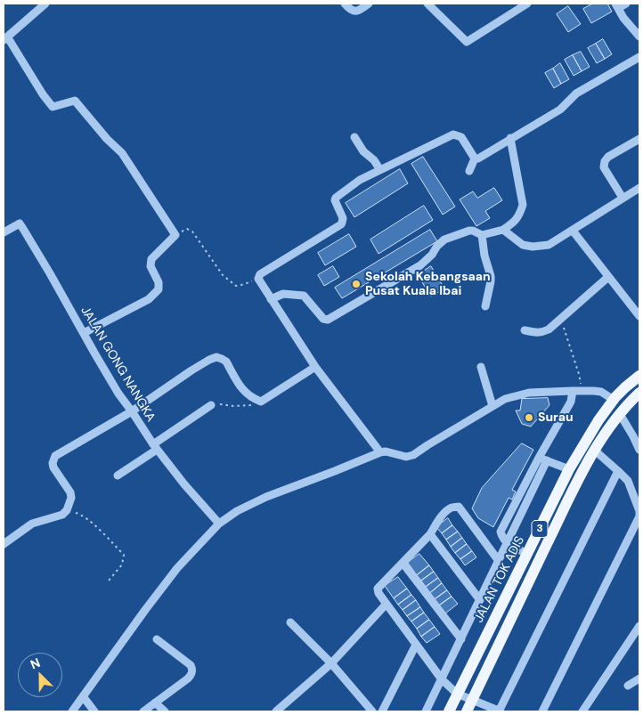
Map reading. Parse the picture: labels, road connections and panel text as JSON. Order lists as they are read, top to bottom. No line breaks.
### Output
{"streets":{"main road":["3","JALAN TOK ADIS"],"street":["JALAN GONG NANGKA"]},"places":["Sekolah Kebangsaan Pusat Kuala Ibai","Surau"],"north":"top left"}
